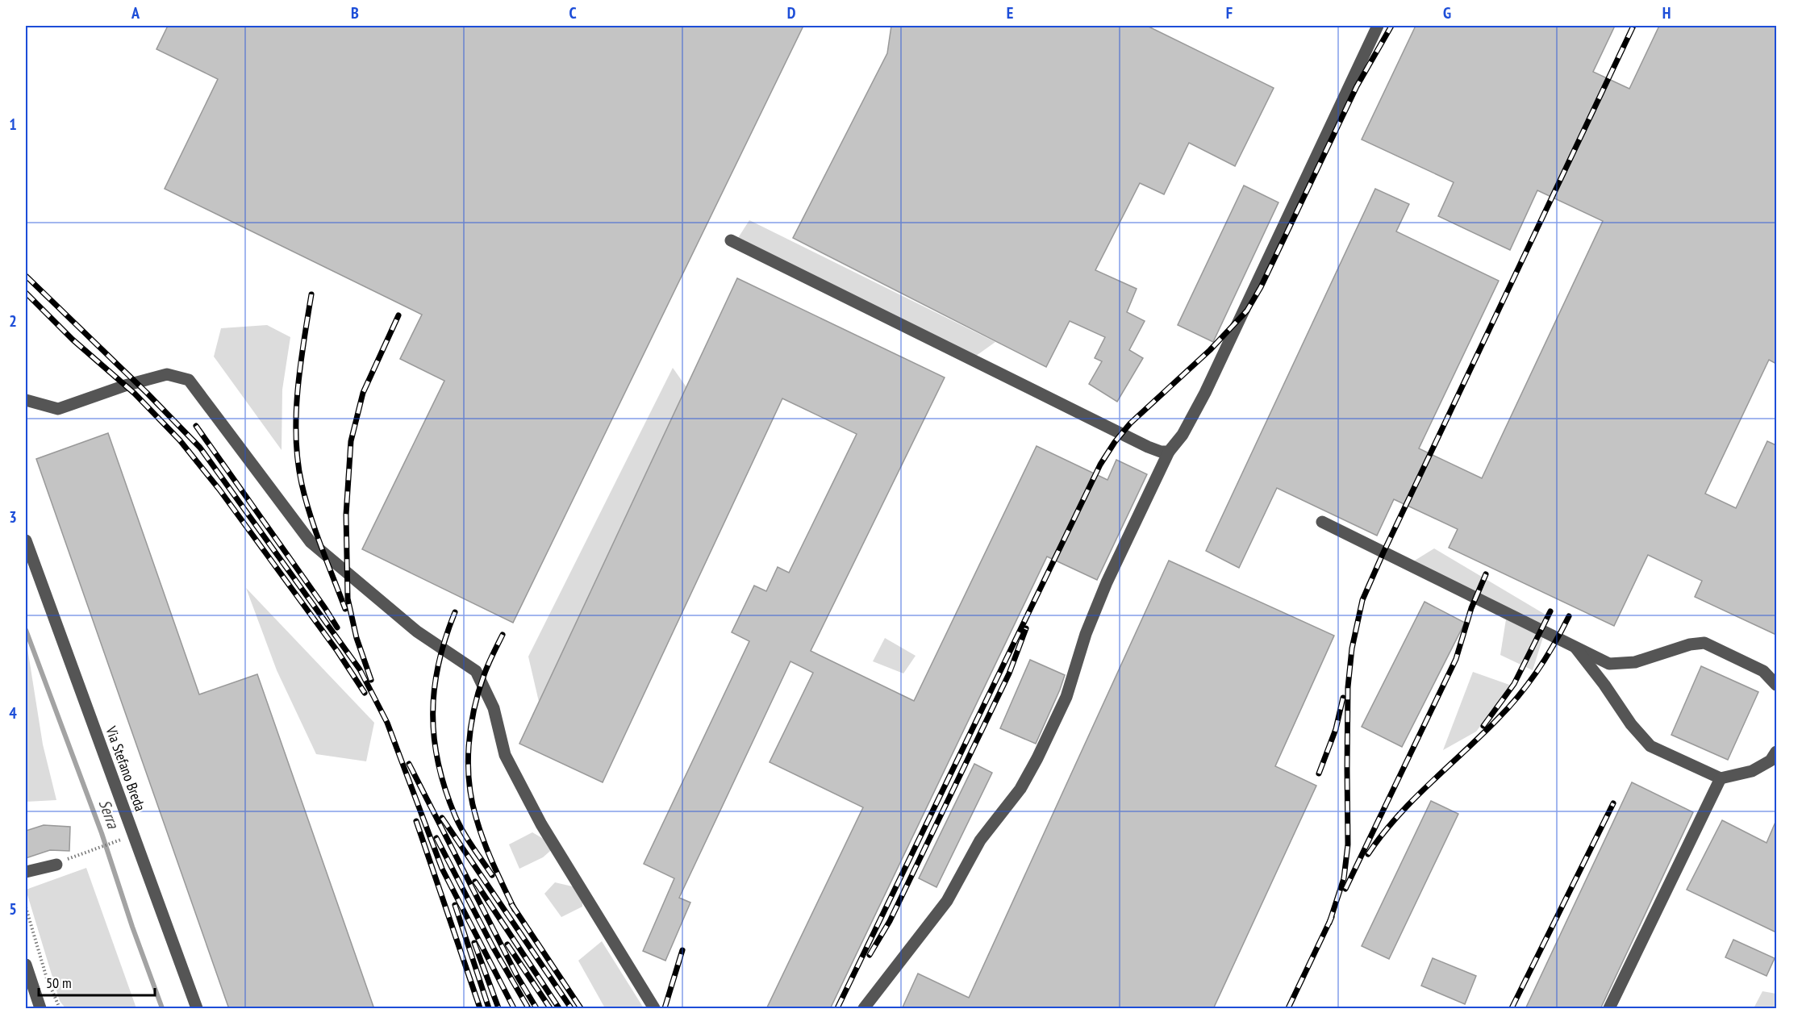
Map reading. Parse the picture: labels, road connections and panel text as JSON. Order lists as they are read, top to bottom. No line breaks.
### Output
{"streets":{"street":["Via Stefano Breda"]},"water":["Serra"],"scale_bar":"50 m","grid":{"columns":["A","B","C","D","E","F","G","H"],"rows":["1","2","3","4","5"]}}
